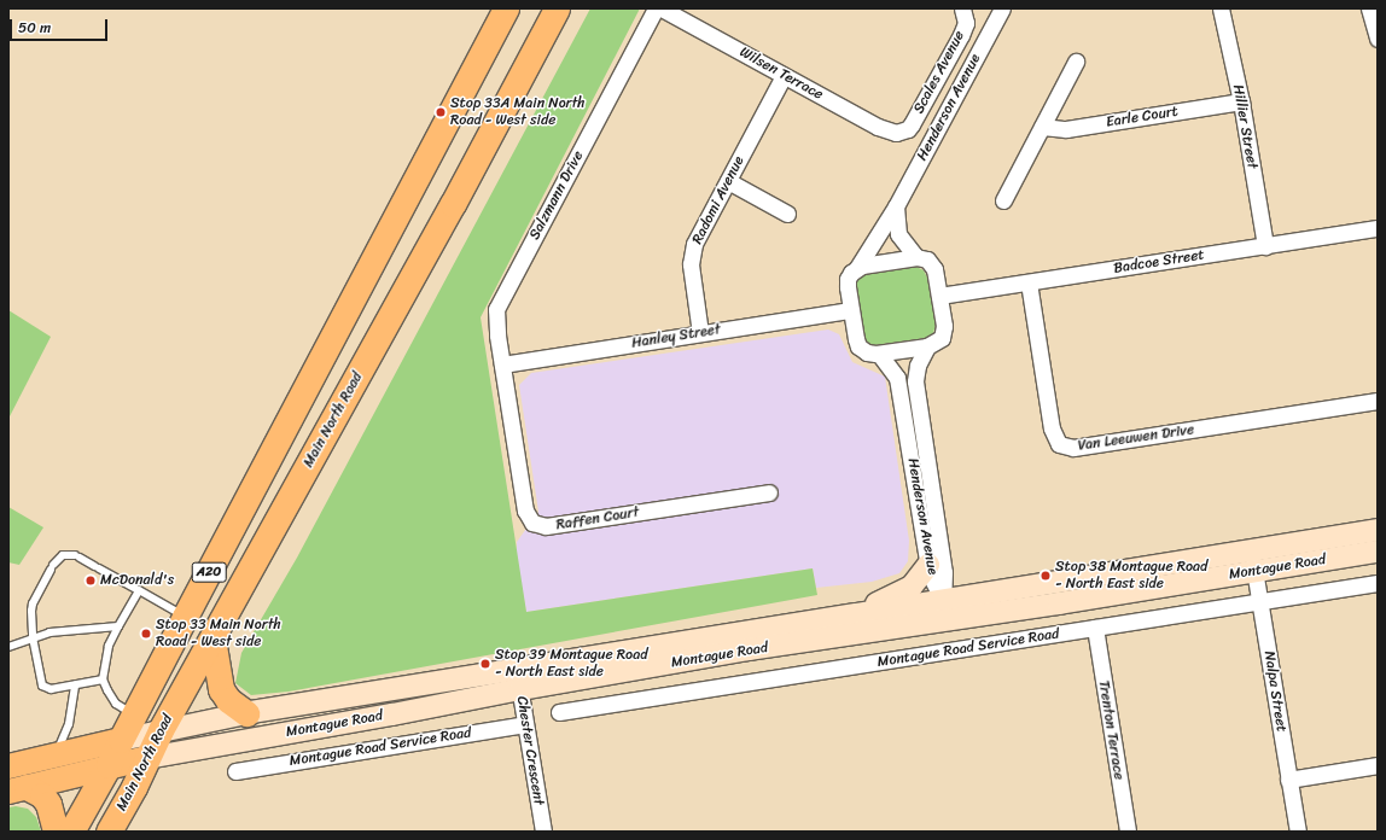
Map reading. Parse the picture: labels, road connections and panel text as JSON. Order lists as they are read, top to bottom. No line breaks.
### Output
{"streets":{"highway":["Main North Road","A20"],"main road":["Montague Road"],"street":["Scales Avenue","Wilsen Terrace","Henderson Avenue","Earle Court","Hillier Street","Salzmann Drive","Radomi Avenue","Badcoe Street","Hanley Street","Van Leeuwen Drive","Raffen Court","Montague Road Service Road","Nalpa Street","Trenton Terrace","Chester Crescent"]},"crossings":[["Scales Avenue","Wilsen Terrace"],["Wilsen Terrace","Radomi Avenue"],["Henderson Avenue","Badcoe Street"],["Henderson Avenue","Hanley Street"],["Henderson Avenue","Montague Road"],["Earle Court","Hillier Street"],["Hillier Street","Badcoe Street"],["Salzmann Drive","Hanley Street"],["Salzmann Drive","Raffen Court"],["Radomi Avenue","Hanley Street"],["Badcoe Street","Hanley Street"],["Badcoe Street","Van Leeuwen Drive"],["Hanley Street","Raffen Court"],["Main North Road","Montague Road"],["Montague Road","A20"],["Montague Road","Nalpa Street"],["Montague Road","Chester Crescent"],["Montague Road Service Road","Nalpa Street"],["Montague Road Service Road","Trenton Terrace"],["Montague Road Service Road","Chester Crescent"]],"places":["Stop 33A Main North Road - West side","Stop 38 Montague Road - North East side","McDonald's","Stop 33 Main North Road - West side","Stop 39 Montague Road - North East side"],"scale_bar":"50 m"}
